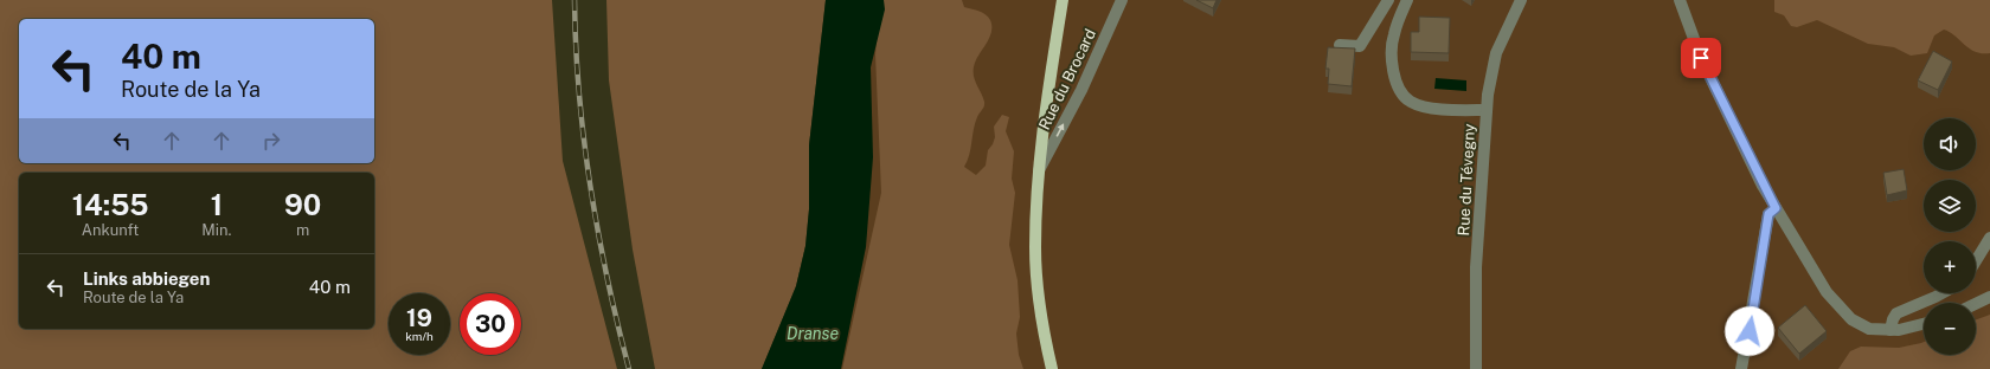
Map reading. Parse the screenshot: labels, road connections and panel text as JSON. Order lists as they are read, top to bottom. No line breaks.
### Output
{"streets":{"street":["Rue du Brocard","Rue du Tévegny"]},"one_way":["Rue du Brocard"],"water":["Dranse"],"page":{"turn":["40 m","Route de la Ya"],"map_buttons":["+","−"],"eta":["14:55","Ankunft","1","Min.","90","m"],"list":[{"name":"Links abbiegen","note":"Route de la Ya","value":"40 m"}],"speed":"19 km/h","limit":"30"}}
